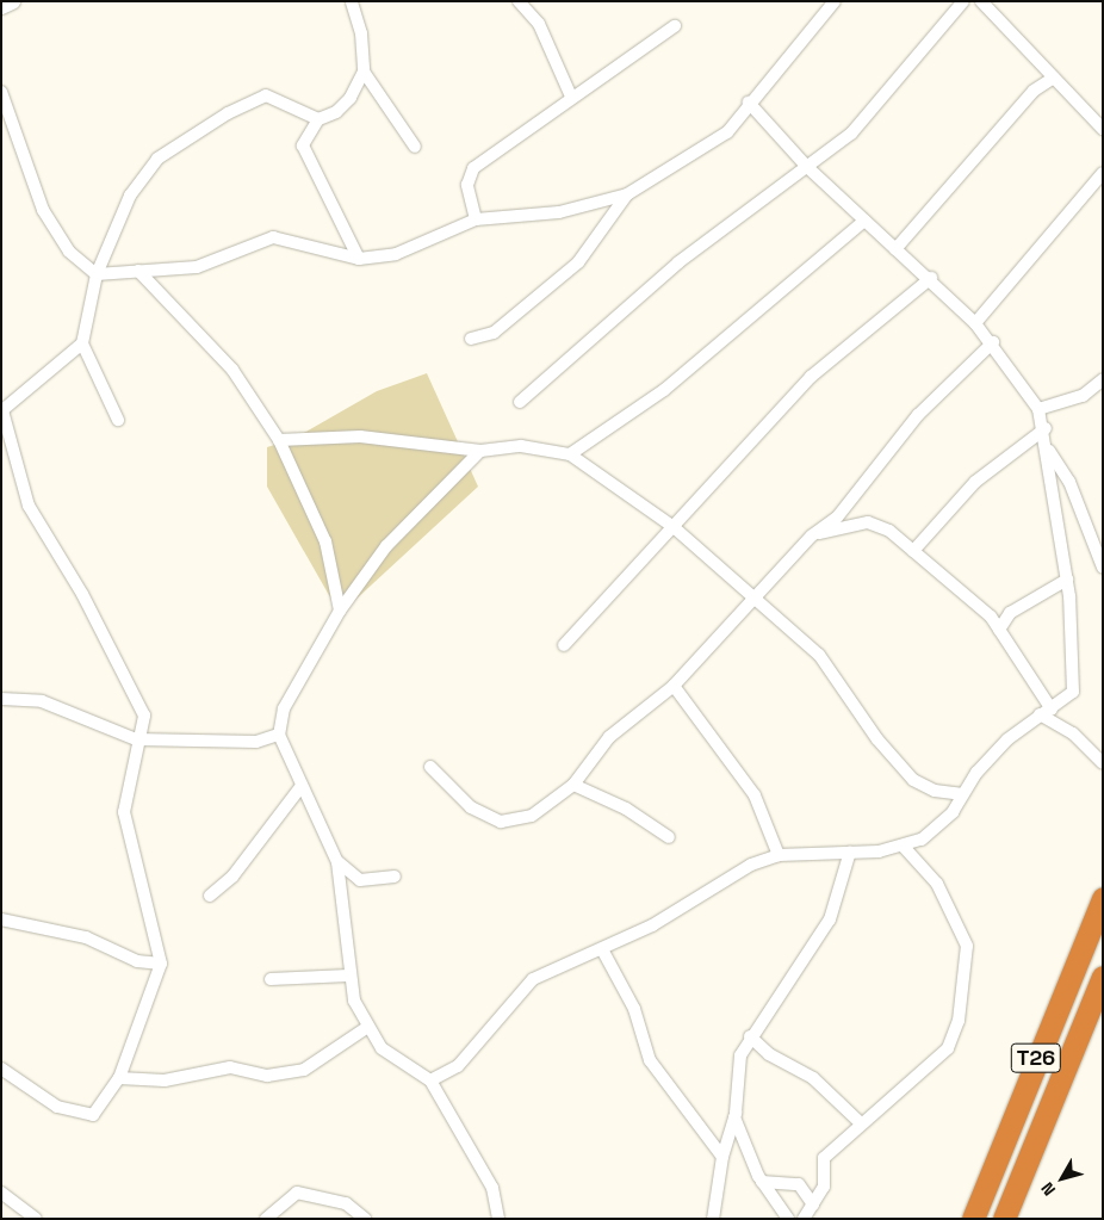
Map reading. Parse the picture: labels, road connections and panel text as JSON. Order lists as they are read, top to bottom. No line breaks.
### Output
{"streets":{"highway":["T26"]},"north":"bottom left"}
